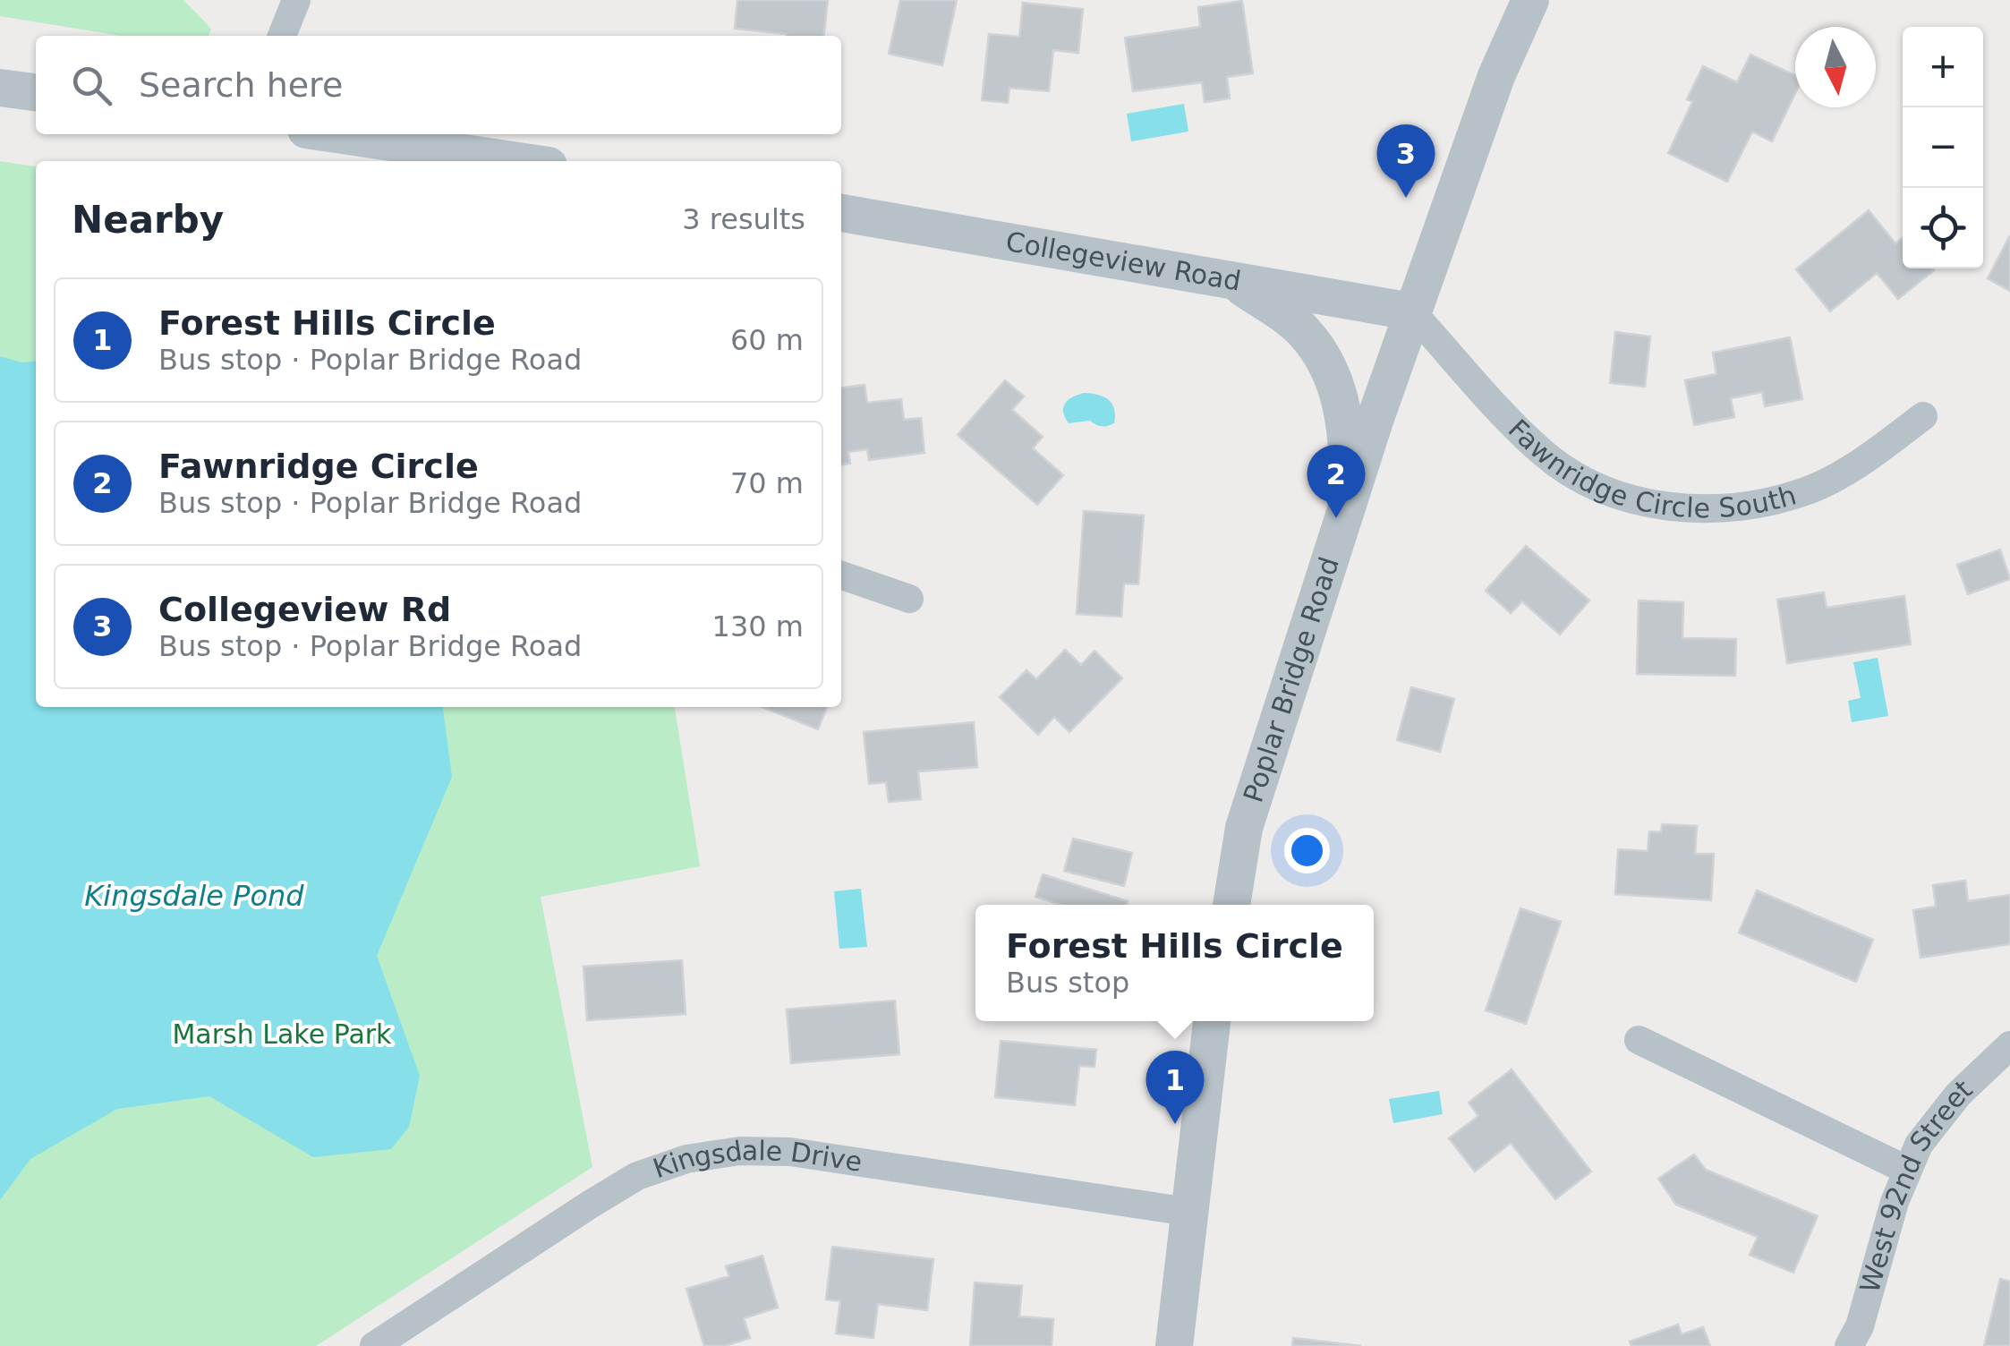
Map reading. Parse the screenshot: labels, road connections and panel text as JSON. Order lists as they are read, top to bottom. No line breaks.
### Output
{"streets":{"street":["Collegeview Road","Fawnridge Circle South","Poplar Bridge Road","Kingsdale Drive","West 92nd Street"]},"crossings":[["Collegeview Road","Fawnridge Circle South"],["Collegeview Road","Poplar Bridge Road"],["Fawnridge Circle South","Poplar Bridge Road"]],"water":["Kingsdale Pond"],"parks":["Marsh Lake Park"],"north":"bottom","page":{"map_buttons":["+","−"],"search":"Search here","pins":["3","2","1"],"heading":["Nearby","3 results"],"list":[{"mark":"1","name":"Forest Hills Circle","note":"Bus stop · Poplar Bridge Road","value":"60 m"},{"mark":"2","name":"Fawnridge Circle","note":"Bus stop · Poplar Bridge Road","value":"70 m"},{"mark":"3","name":"Collegeview Rd","note":"Bus stop · Poplar Bridge Road","value":"130 m"}],"popup":["Forest Hills Circle","Bus stop"]}}
